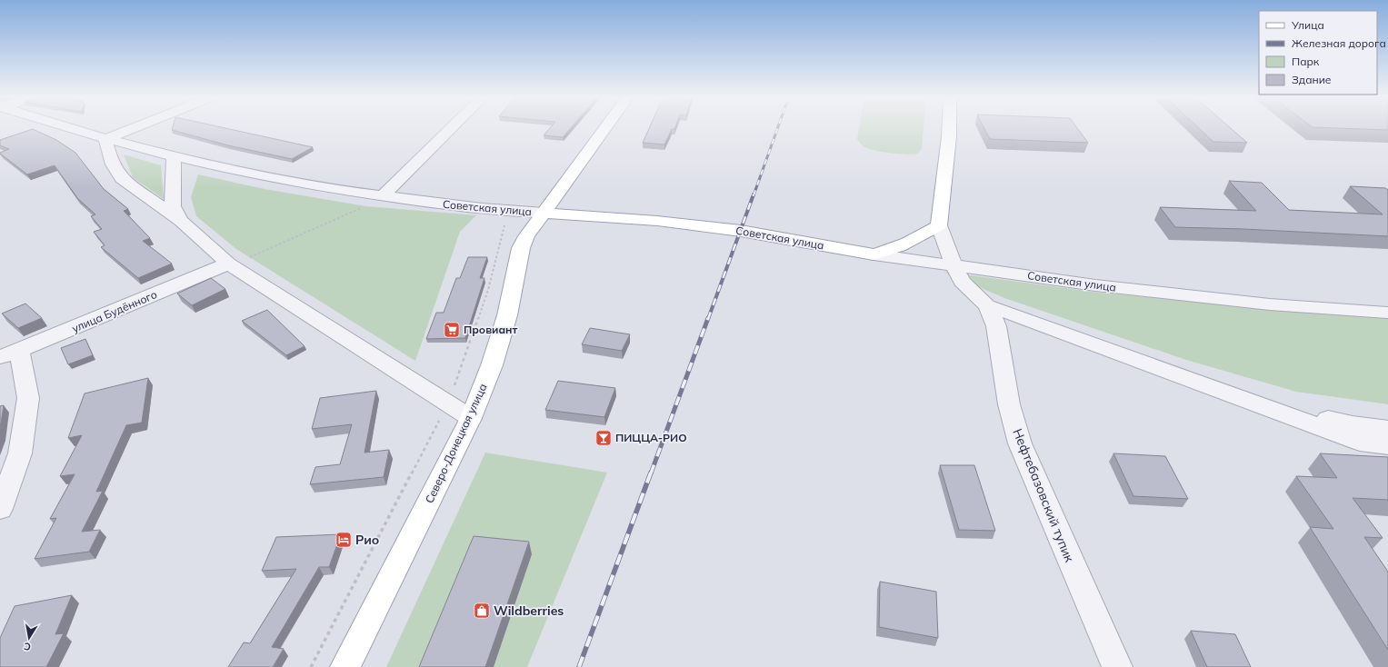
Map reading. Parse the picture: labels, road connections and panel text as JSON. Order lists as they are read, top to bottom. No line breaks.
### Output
{"streets":{"main road":["Советская улица","Северо-Донецкая улица"],"street":["улица Будённого","Нефтебазовский тупик"]},"crossings":[["Советская улица","Северо-Донецкая улица"],["Советская улица","Нефтебазовский тупик"]],"places":{"supermarket":["Провиант"],"bar":["ПИЦЦА-РИО"],"hotel":["Рио"],"shop":["Wildberries"]},"legend":["Улица","Железная дорога","Парк","Здание"],"north":"bottom"}
